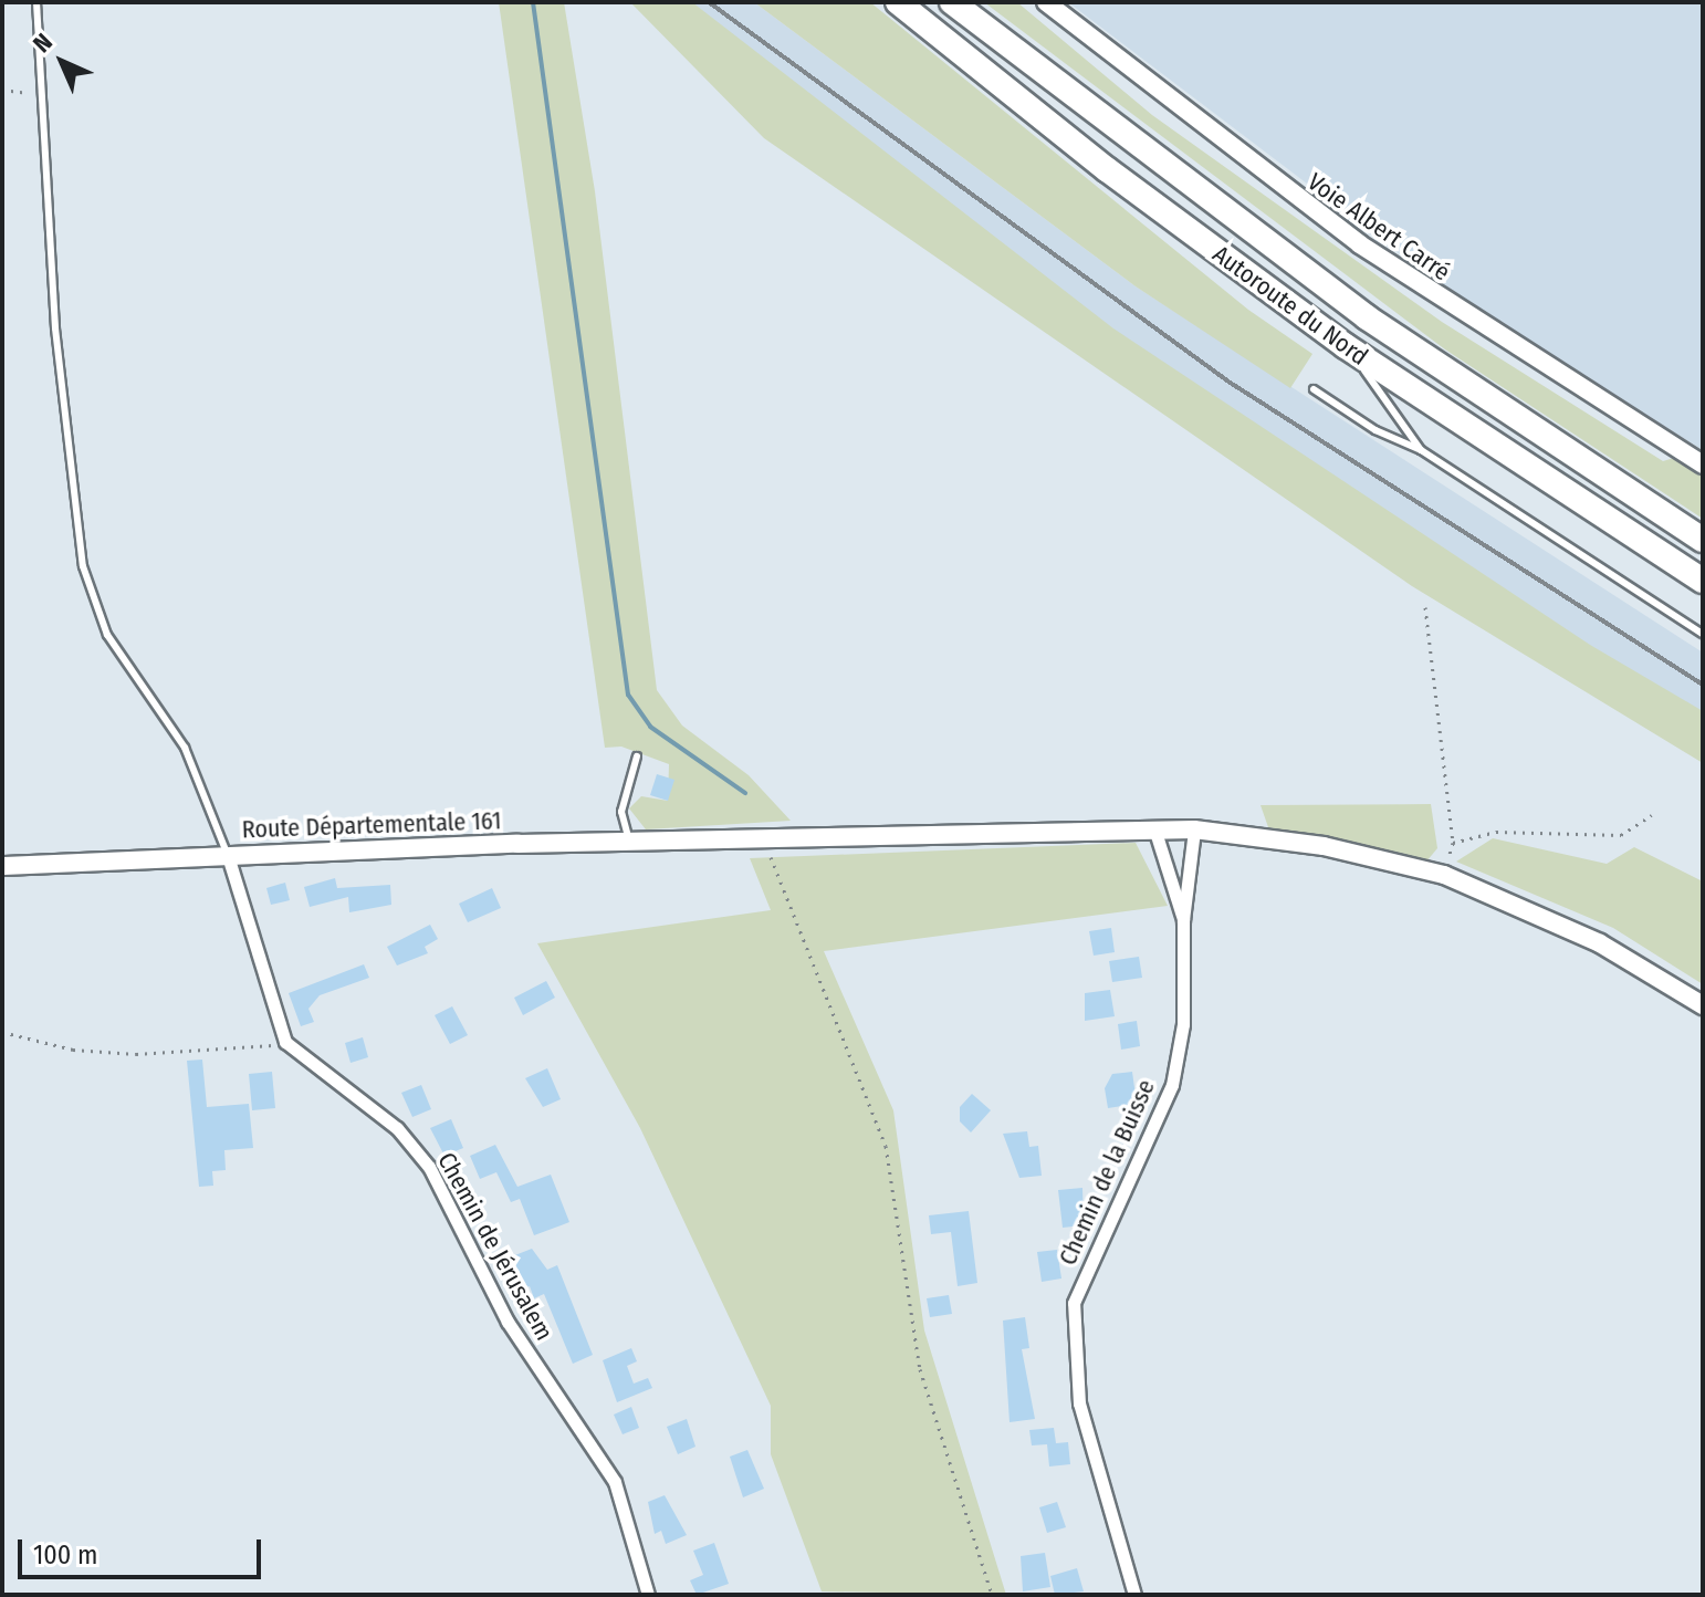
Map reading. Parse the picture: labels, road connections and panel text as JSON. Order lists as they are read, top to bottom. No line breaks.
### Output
{"streets":{"highway":["Autoroute du Nord"],"street":["Voie Albert Carré","Route Départementale 161","Chemin de la Buisse","Chemin de Jérusalem"]},"crossings":[["Route Départementale 161","Chemin de la Buisse"]],"scale_bar":"100 m","north":"top left"}
